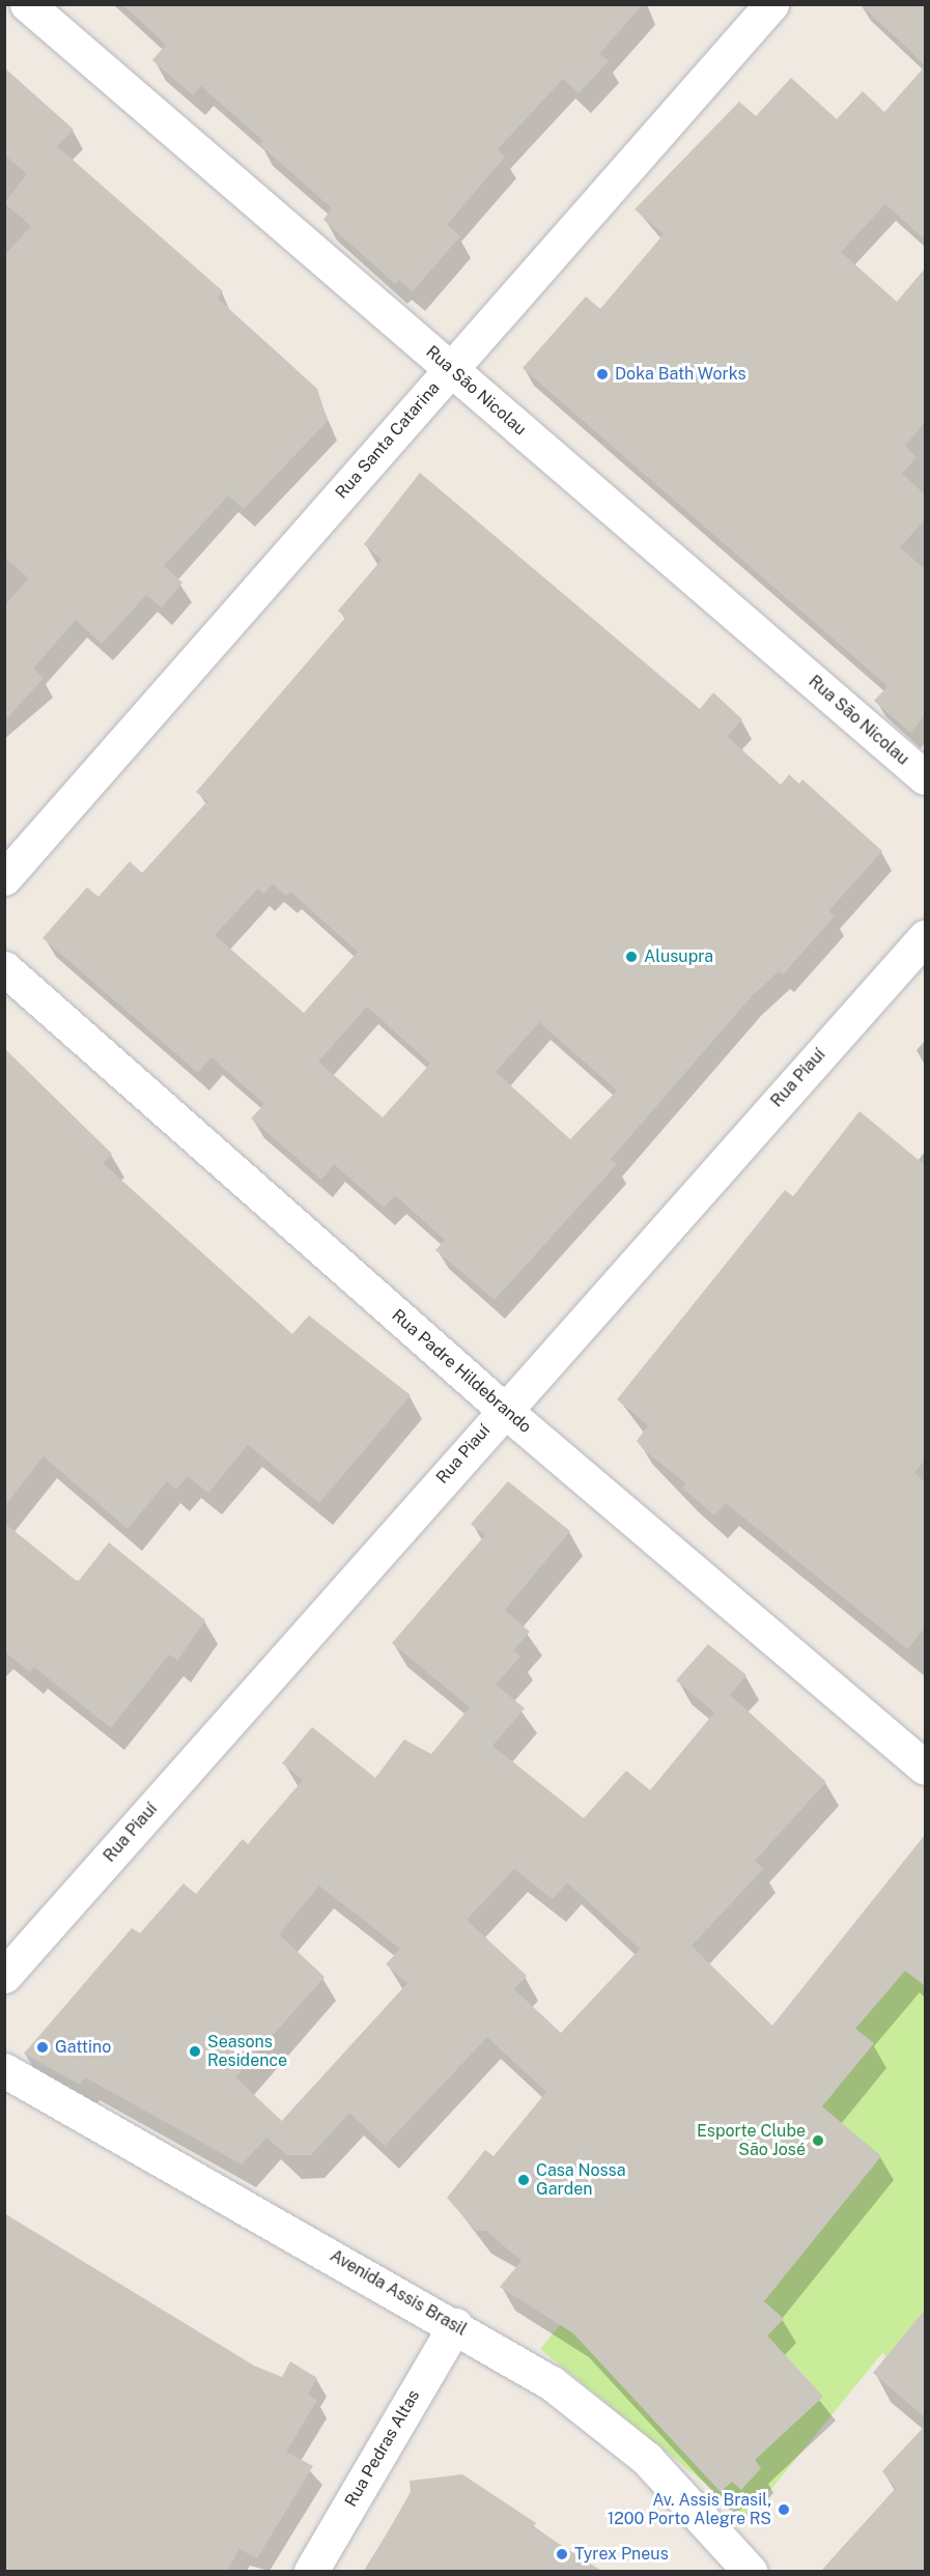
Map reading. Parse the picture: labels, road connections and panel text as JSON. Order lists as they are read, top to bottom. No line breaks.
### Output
{"streets":{"street":["Rua São Nicolau","Rua Santa Catarina","Rua Piauí","Rua Padre Hildebrando","Avenida Assis Brasil","Rua Pedras Altas"]},"crossings":[["Rua São Nicolau","Rua Santa Catarina"],["Rua Piauí","Rua Padre Hildebrando"],["Avenida Assis Brasil","Rua Pedras Altas"]],"places":["Doka Bath Works","Alusupra","Gattino","Seasons Residence","Esporte Clube São José","Casa Nossa Garden","Av. Assis Brasil, 1200 Porto Alegre RS","Tyrex Pneus"]}
